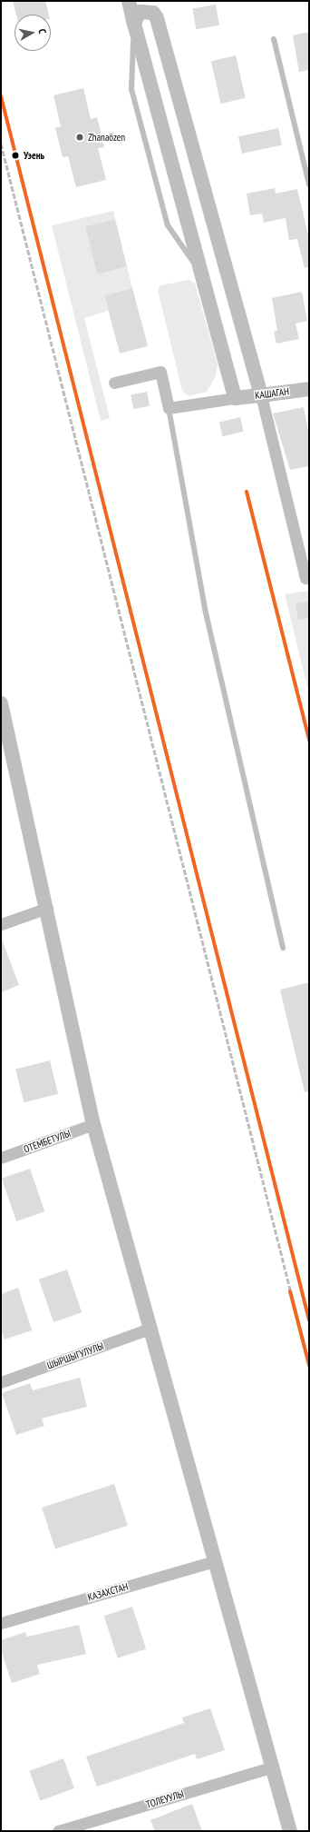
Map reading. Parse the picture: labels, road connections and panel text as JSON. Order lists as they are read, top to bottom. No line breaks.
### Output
{"streets":{"street":["КАШАГАН","ОТЕМБЕТУЛЫ","ШЫРШЫГУЛУЛЫ","КАЗАХСТАН","ТОЛЕУУЛЫ"]},"places":["Zhanaözen","Уэень"],"north":"right"}
